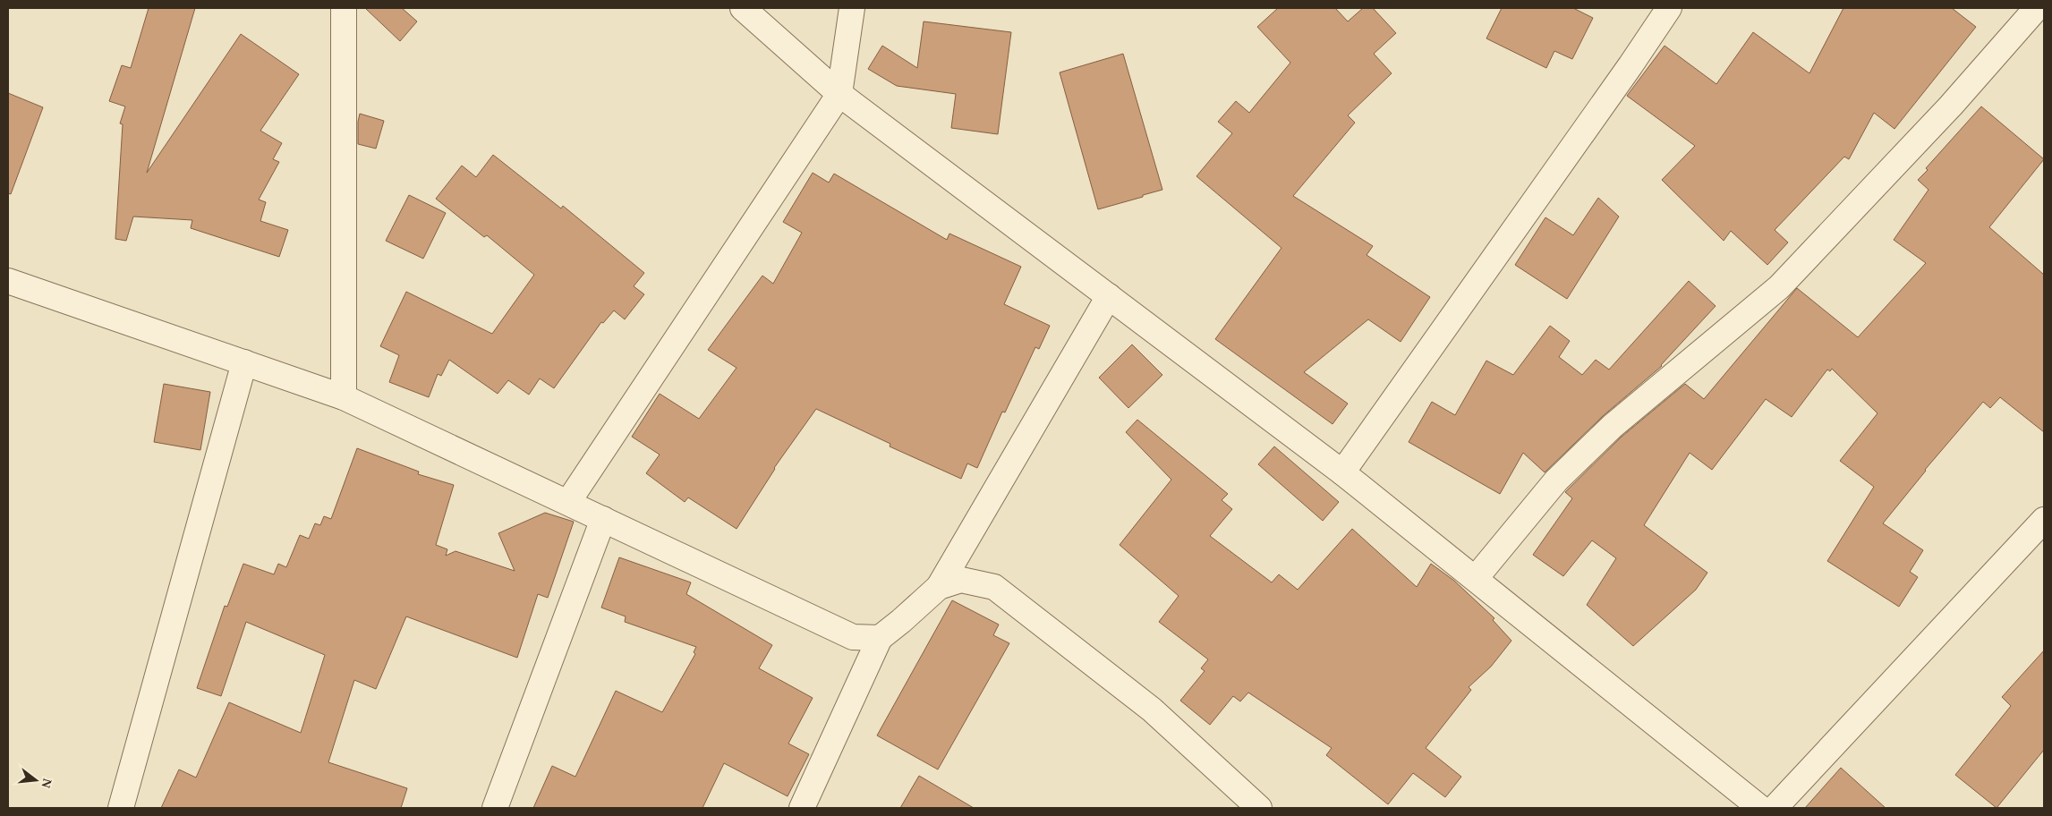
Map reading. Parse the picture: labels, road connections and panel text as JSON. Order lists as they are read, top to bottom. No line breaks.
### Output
{"north":"right"}
